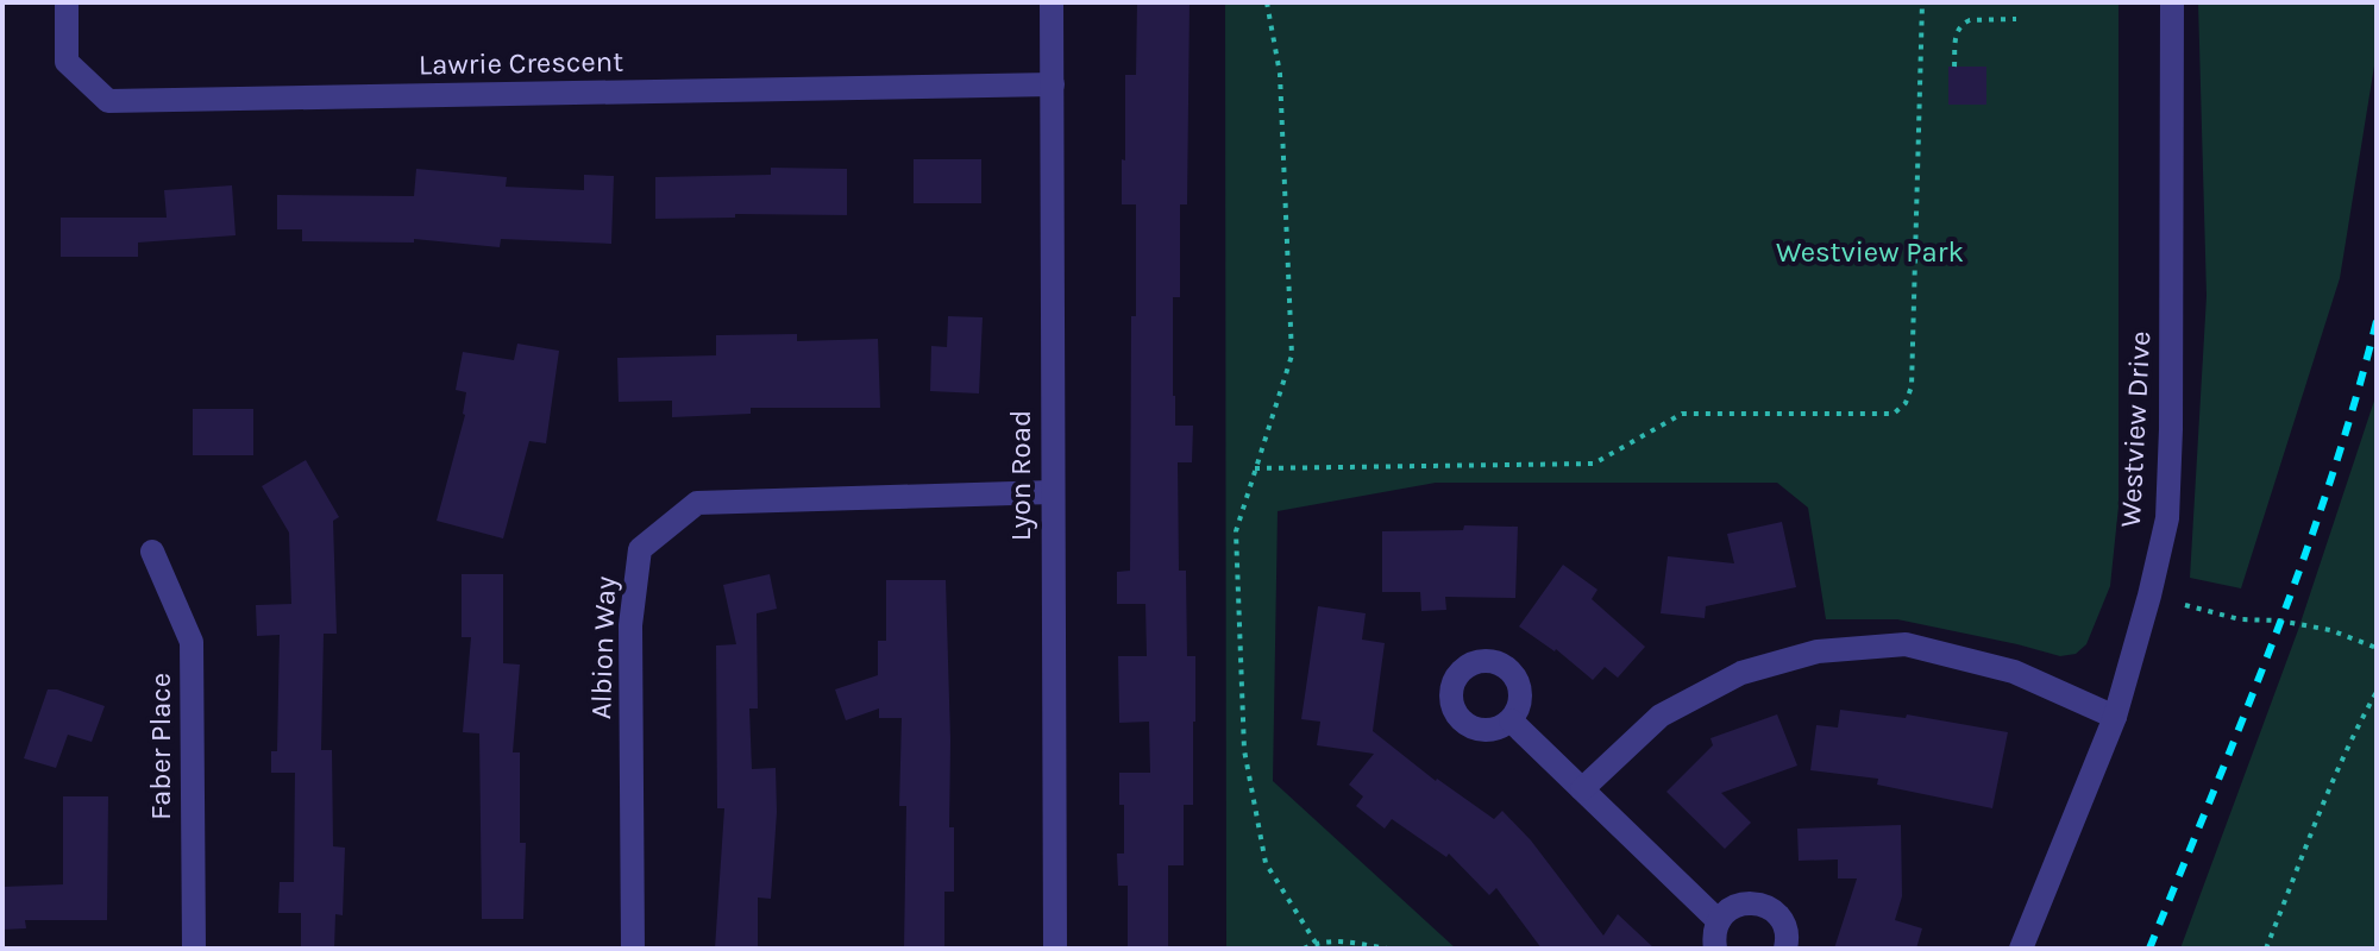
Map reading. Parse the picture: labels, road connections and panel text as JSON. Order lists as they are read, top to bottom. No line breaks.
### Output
{"streets":{"street":["Lawrie Crescent","Westview Drive","Lyon Road","Albion Way","Faber Place"]},"crossings":[["Lawrie Crescent","Lyon Road"],["Lyon Road","Albion Way"]],"parks":["Westview Park"]}
